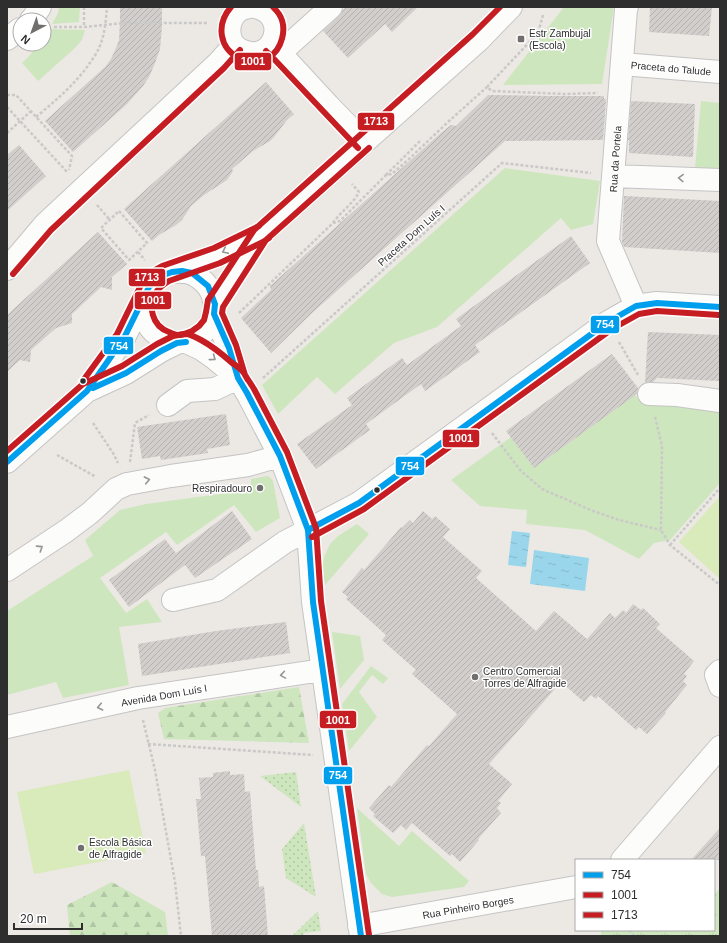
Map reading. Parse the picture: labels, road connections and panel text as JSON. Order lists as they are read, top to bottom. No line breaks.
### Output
{"streets":{"street":["Praceta do Talude","Rua da Portela","Avenida Dom Luís I","Rua Pinheiro Borges"],"path":["Praceta Dom Luís I"]},"crossings":[["Praceta do Talude","Rua da Portela"],["Rua da Portela","Praceta Dom Luís I"]],"places":{"transit":["Estr Zambujal (Escola)"],"other":["Respiradouro","Centro Comercial Torres de Alfragide","Escola Básica de Alfragide"]},"lines":["transit line 1001","transit line 1713","transit line 754"],"legend":["754","1001","1713"],"scale_bar":"20 m","north":"bottom left"}
